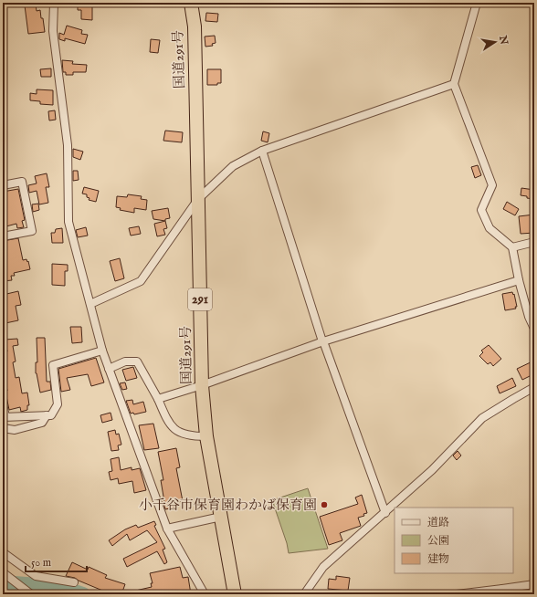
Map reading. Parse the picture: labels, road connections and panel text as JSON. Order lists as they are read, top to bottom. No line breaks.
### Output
{"streets":{"highway":["国道291号","291"]},"places":["小千谷市保育園わかば保育園"],"legend":["道路","公園","建物"],"scale_bar":"50 m","north":"right"}
